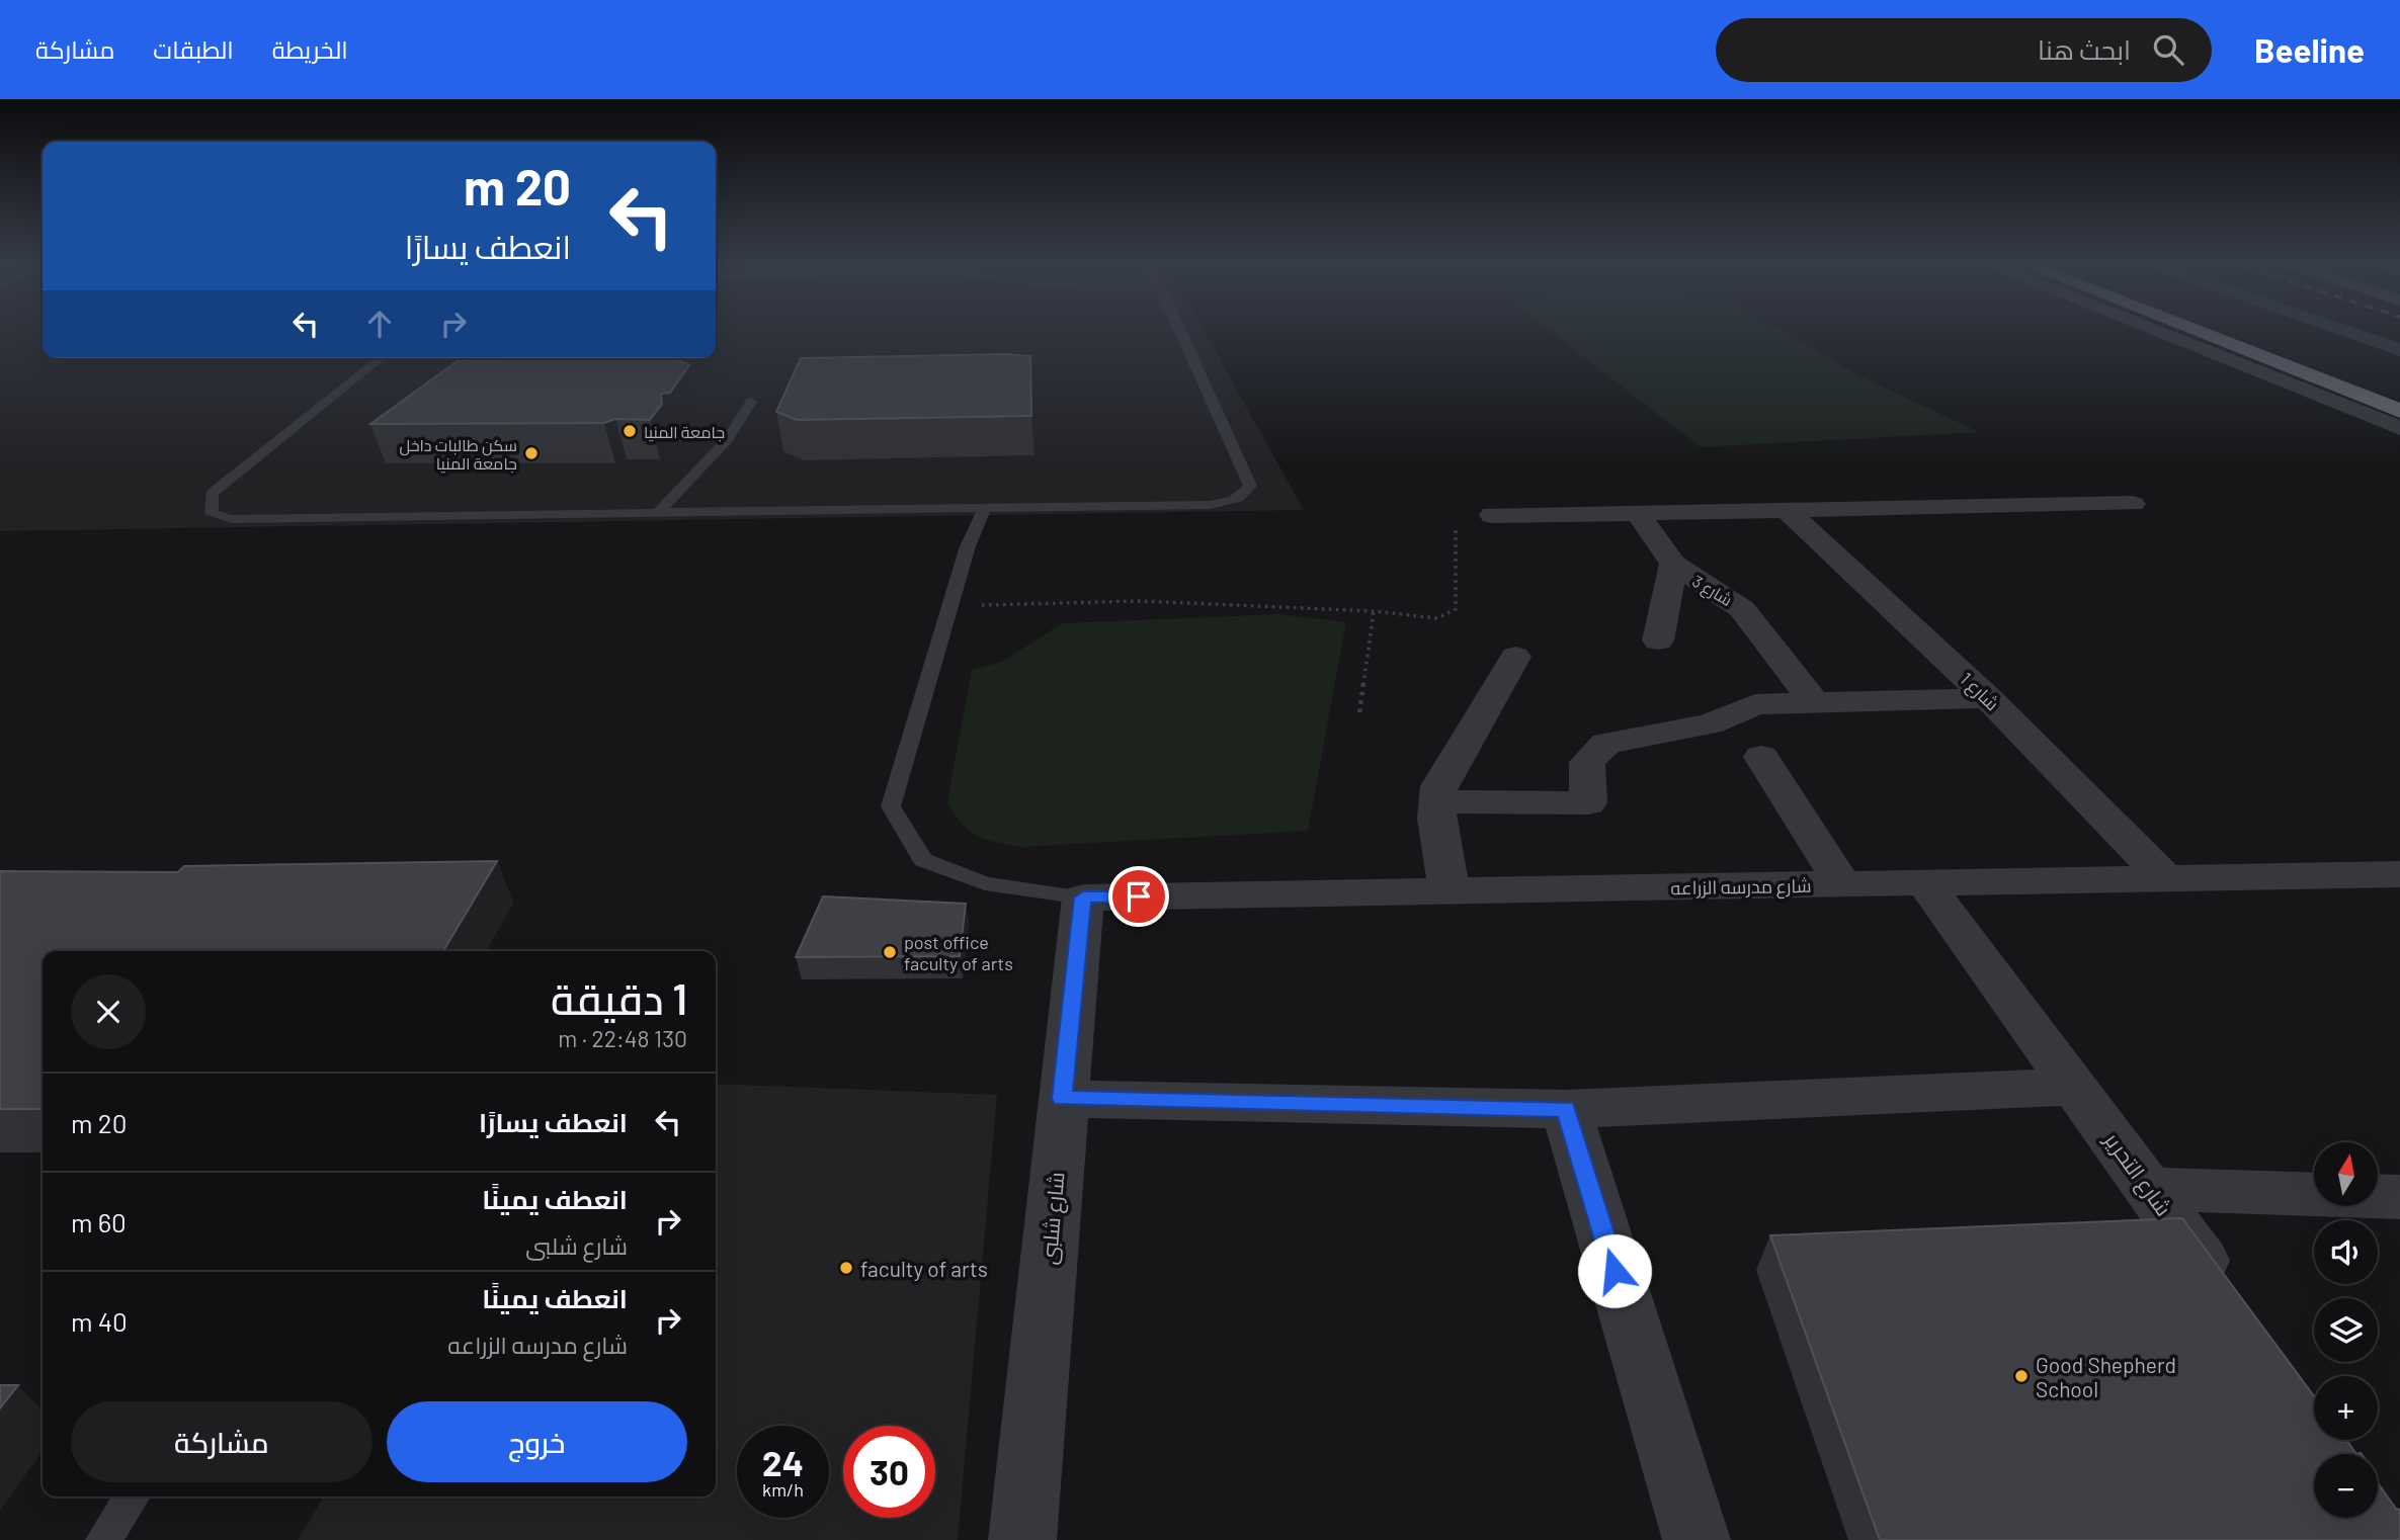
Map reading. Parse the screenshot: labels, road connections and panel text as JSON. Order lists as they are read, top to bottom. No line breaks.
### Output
{"streets":{"street":["شارع 3","شارع 1","شارع مدرسه الزراعه","شارع التحرير","شارع شلبى"]},"crossings":[["شارع 1","شارع مدرسه الزراعه"],["شارع مدرسه الزراعه","شارع التحرير"],["شارع مدرسه الزراعه","شارع شلبى"]],"places":["جامعة المنيا","سكن طالبات داخل جامعة المنيا","post office faculty of arts","faculty of arts","Good Shepherd School"],"north":"top","page":{"header":"Beeline","search":"ابحث هنا","nav":["الخريطة","الطبقات","مشاركة"],"turn":["20 m","انعطف يسارًا"],"heading":["1 دقيقة","130 m · 22:48"],"list":[{"name":"انعطف يسارًا","value":"20 m"},{"name":"انعطف يمينًا","note":"شارع شلبى","value":"60 m"},{"name":"انعطف يمينًا","note":"شارع مدرسه الزراعه","value":"40 m"}],"map_buttons":["+","−"],"buttons":["خروج","مشاركة"],"speed":"24 km/h","limit":"30"}}
